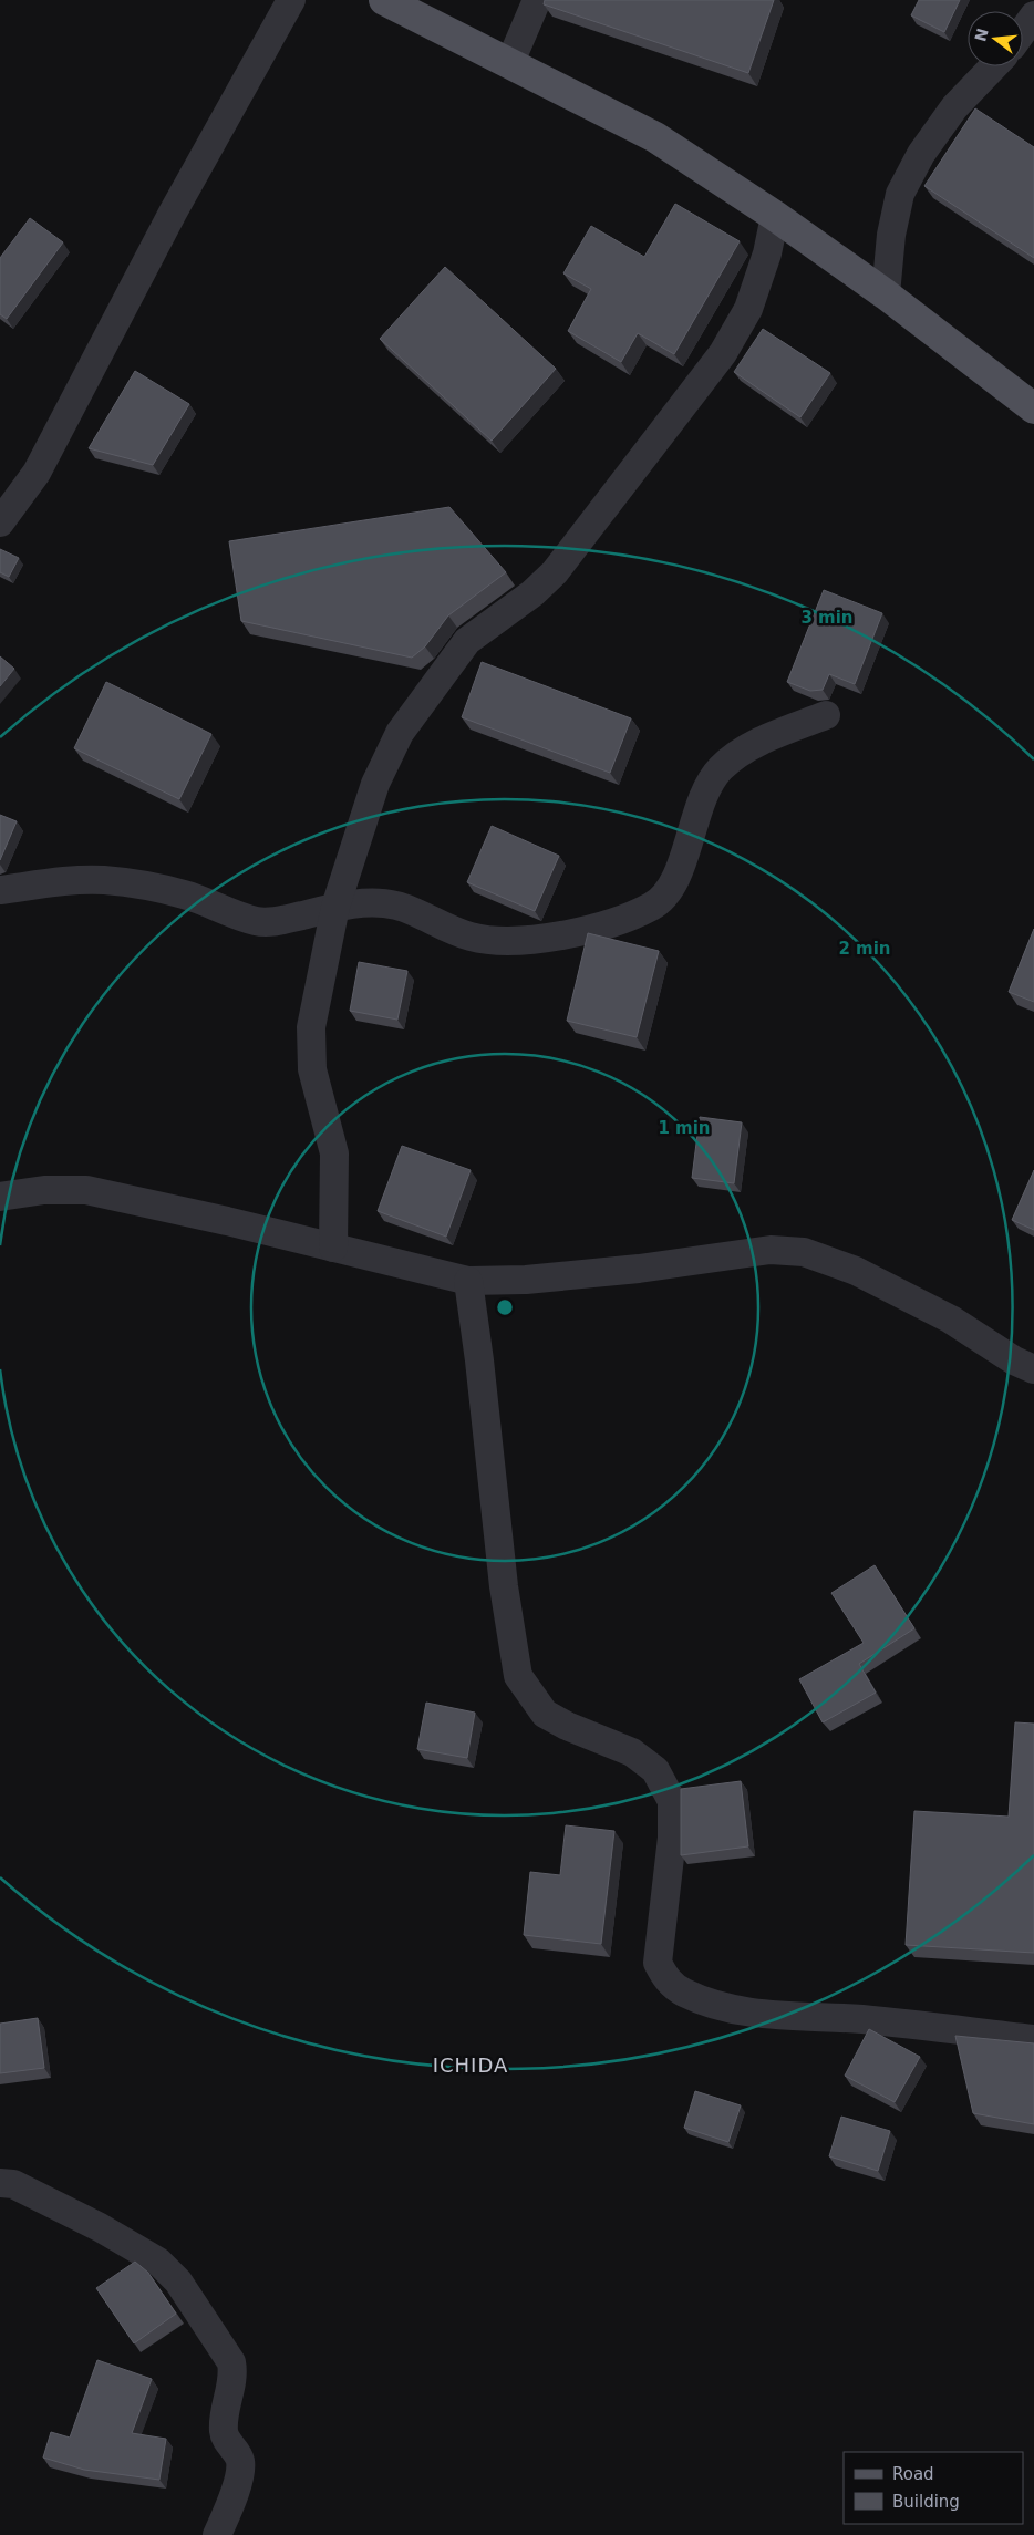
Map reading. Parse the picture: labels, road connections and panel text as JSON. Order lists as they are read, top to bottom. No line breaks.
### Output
{"districts":["ICHIDA"],"legend":["Road","Building"],"north":"left","rings":["3 min","2 min","1 min"]}
